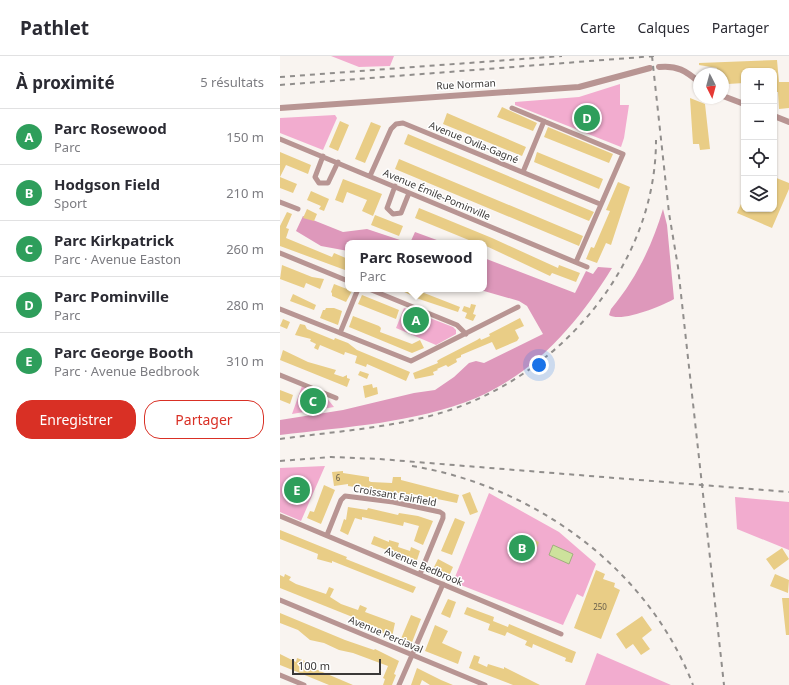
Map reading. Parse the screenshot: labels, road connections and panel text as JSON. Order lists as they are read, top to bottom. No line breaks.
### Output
{"streets":{"street":["Rue Norman","Avenue Ovila-Gagné","Avenue Émile-Pominville","Croissant Fairfield","Avenue Bedbrook","Avenue Perciaval"]},"crossings":[["Avenue Ovila-Gagné","Avenue Émile-Pominville"],["Croissant Fairfield","Avenue Bedbrook"]],"house_numbers":["6","250"],"scale_bar":"100 m","north":"bottom","page":{"header":"Pathlet","nav":["Carte","Calques","Partager"],"heading":["À proximité","5 résultats"],"map_buttons":["+","−"],"pins":["D","A","C","E","B"],"list":[{"mark":"A","name":"Parc Rosewood","note":"Parc","value":"150 m"},{"mark":"B","name":"Hodgson Field","note":"Sport","value":"210 m"},{"mark":"C","name":"Parc Kirkpatrick","note":"Parc · Avenue Easton","value":"260 m"},{"mark":"D","name":"Parc Pominville","note":"Parc","value":"280 m"},{"mark":"E","name":"Parc George Booth","note":"Parc · Avenue Bedbrook","value":"310 m"}],"popup":["Parc Rosewood","Parc"],"buttons":["Enregistrer","Partager"],"scale":"100 m"}}
